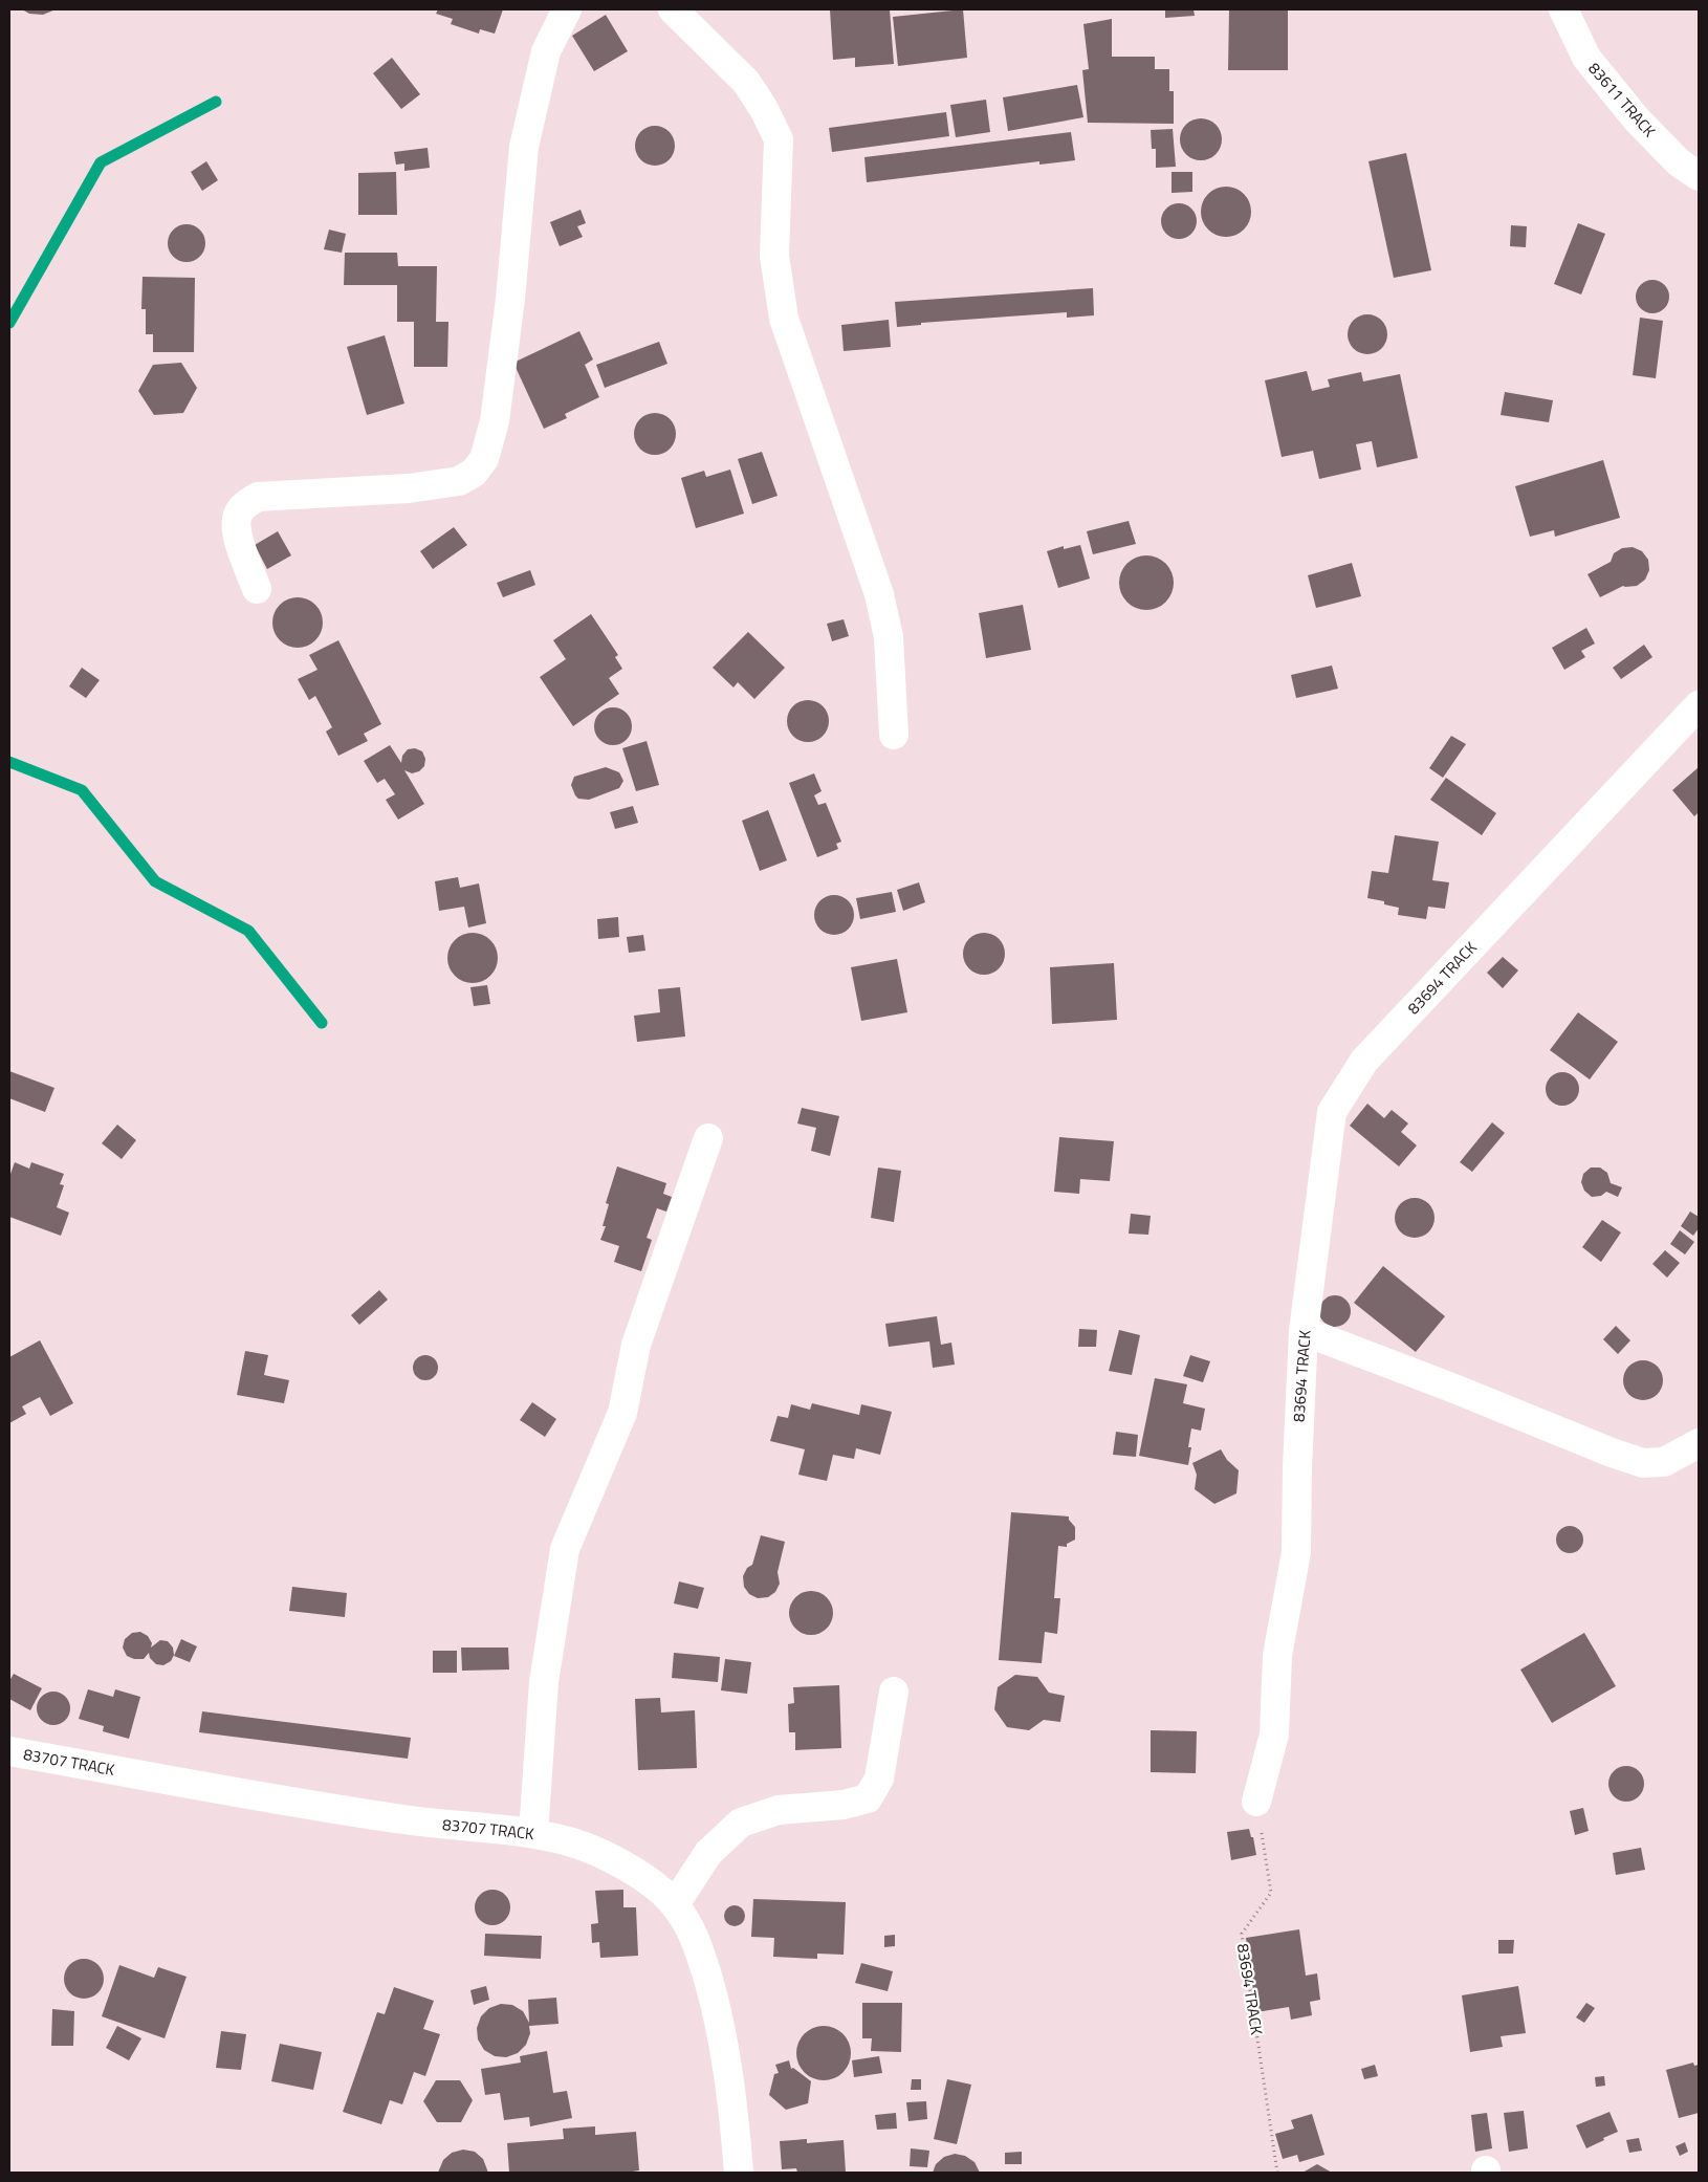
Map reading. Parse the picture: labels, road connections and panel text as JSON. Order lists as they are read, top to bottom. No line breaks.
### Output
{"streets":{"street":["83611 TRACK","83694 TRACK","83707 TRACK"]}}
